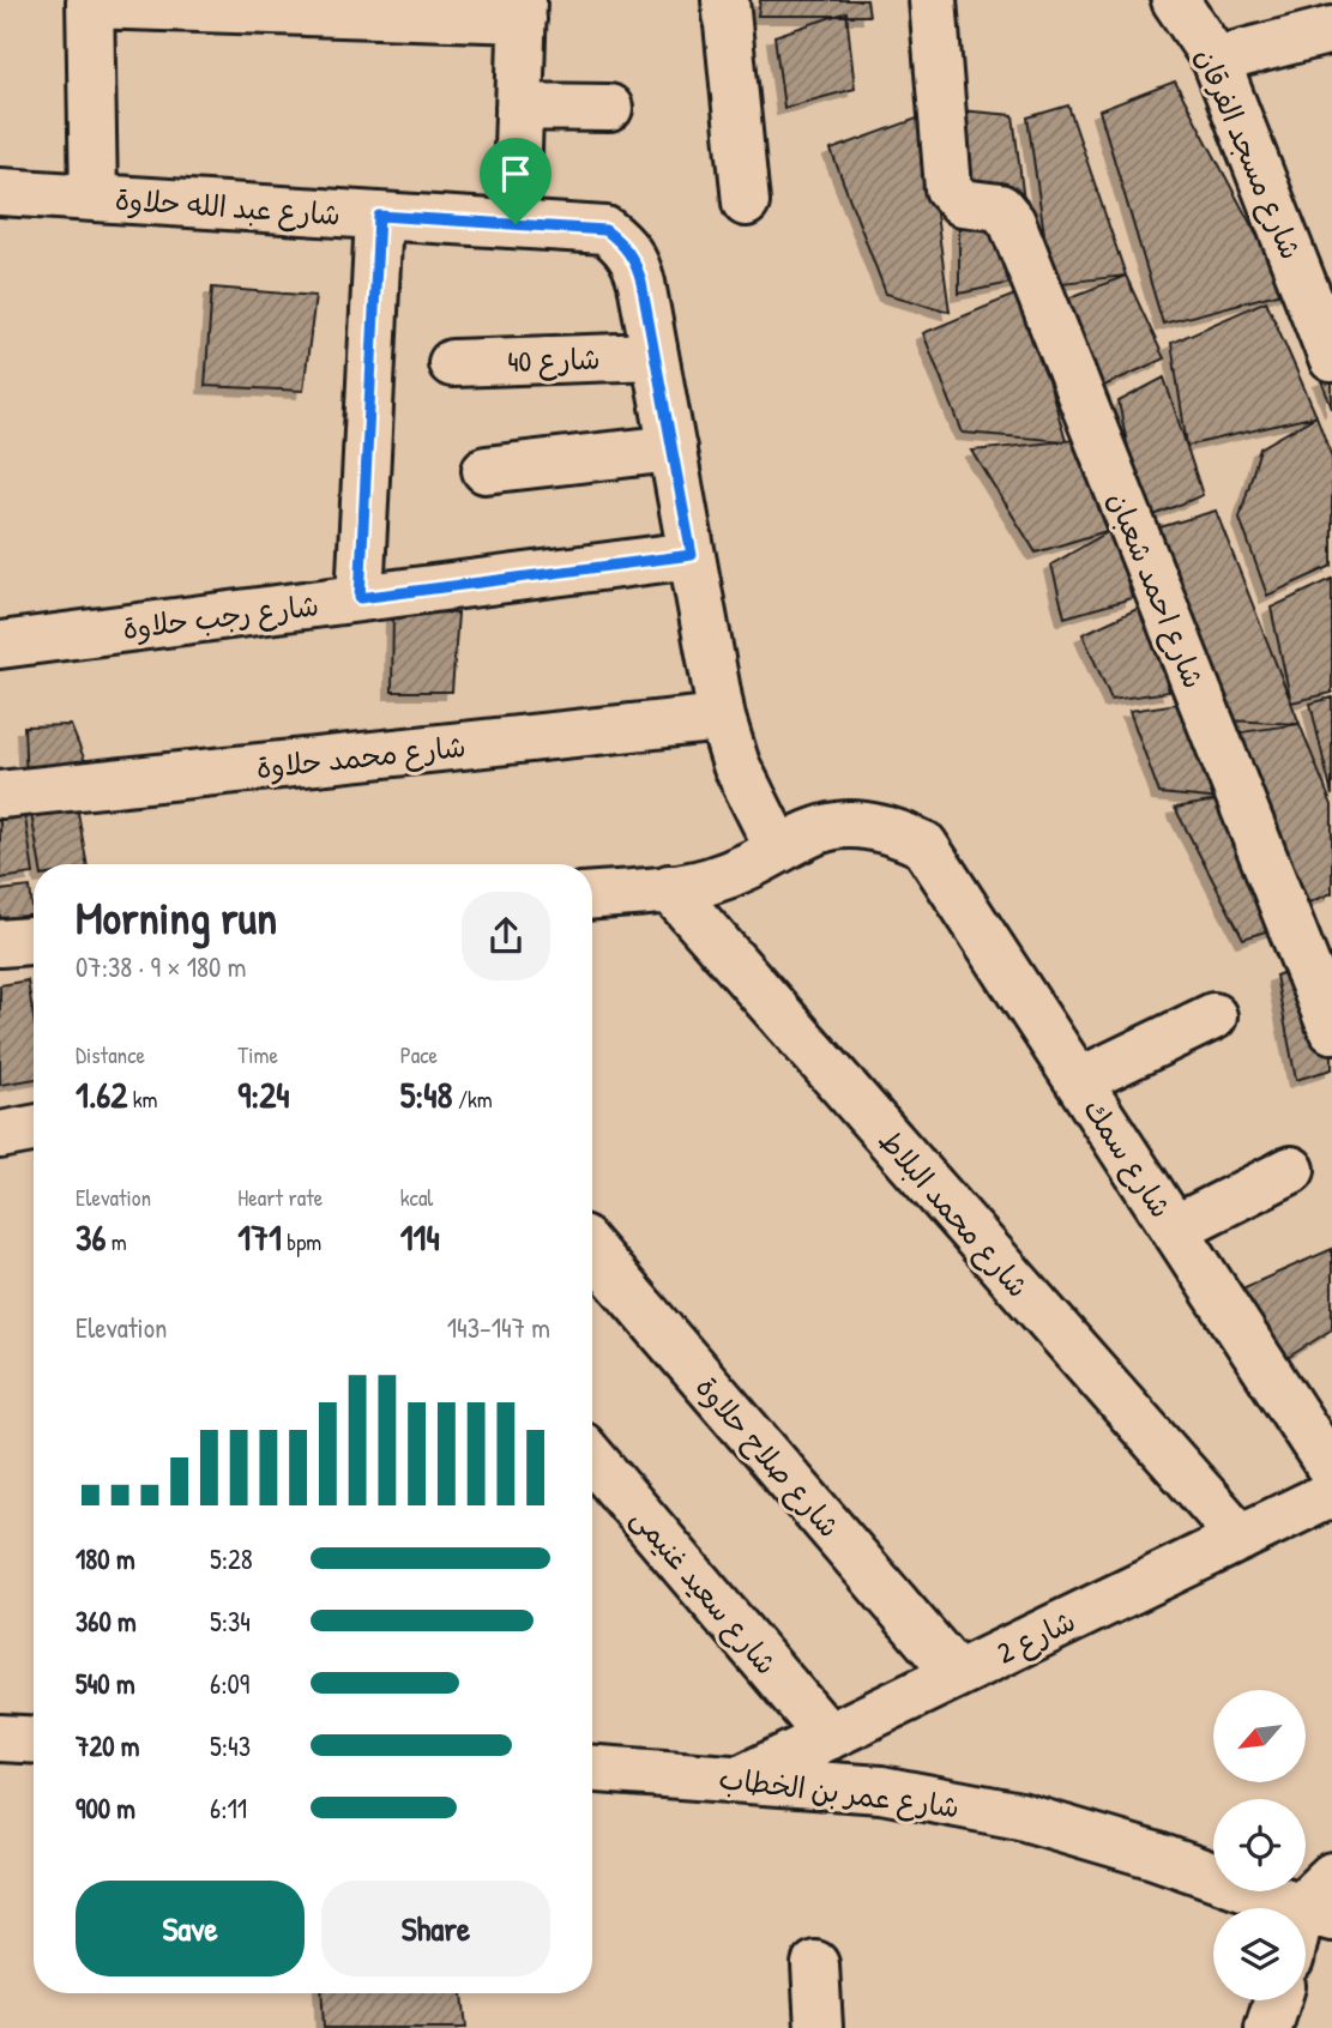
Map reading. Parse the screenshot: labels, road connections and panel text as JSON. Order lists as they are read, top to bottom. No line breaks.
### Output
{"streets":{"street":["شارع مسجد الفرقان","شارع عبد الله حلاوة","شارع 40","شارع احمد شعبان","شارع رجب حلاوة","شارع محمد حلاوة","شارع سمك","شارع محمد البلاط","شارع صلاح حلاوة","شارع سعيد غنيمى","شارع 2","شارع عمر بن الخطاب"]},"crossings":[["شارع عبد الله حلاوة","شارع 40"],["شارع محمد البلاط","شارع 2"],["شارع صلاح حلاوة","شارع 2"],["شارع سعيد غنيمى","شارع 2"],["شارع 2","شارع عمر بن الخطاب"]],"north":"bottom left","page":{"heading":["Morning run","07:38 · 9 × 180 m"],"stats":[["Distance","1.62 km"],["Time","9:24"],["Pace","5:48 /km"],["Elevation","36 m"],["Heart rate","171 bpm"],["kcal","114"]],"chart":["Elevation","143–147 m"],"list":[{"name":"180 m","note":"5:28"},{"name":"360 m","note":"5:34"},{"name":"540 m","note":"6:09"},{"name":"720 m","note":"5:43"},{"name":"900 m","note":"6:11"}],"buttons":["Save","Share"]}}
